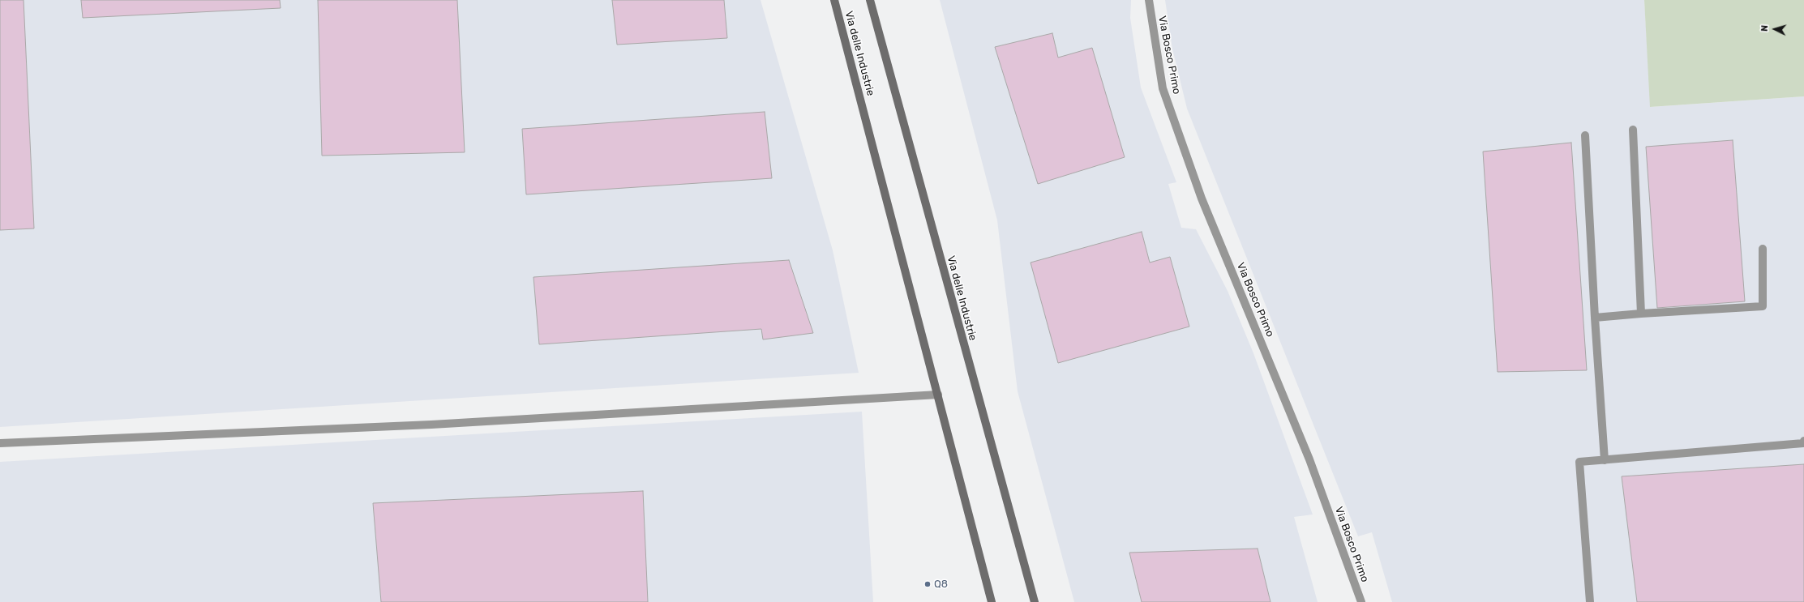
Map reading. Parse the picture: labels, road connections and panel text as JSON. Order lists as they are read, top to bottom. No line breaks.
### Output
{"streets":{"street":["Via delle Industrie","Via Bosco Primo"]},"places":["Q8"],"north":"left"}
